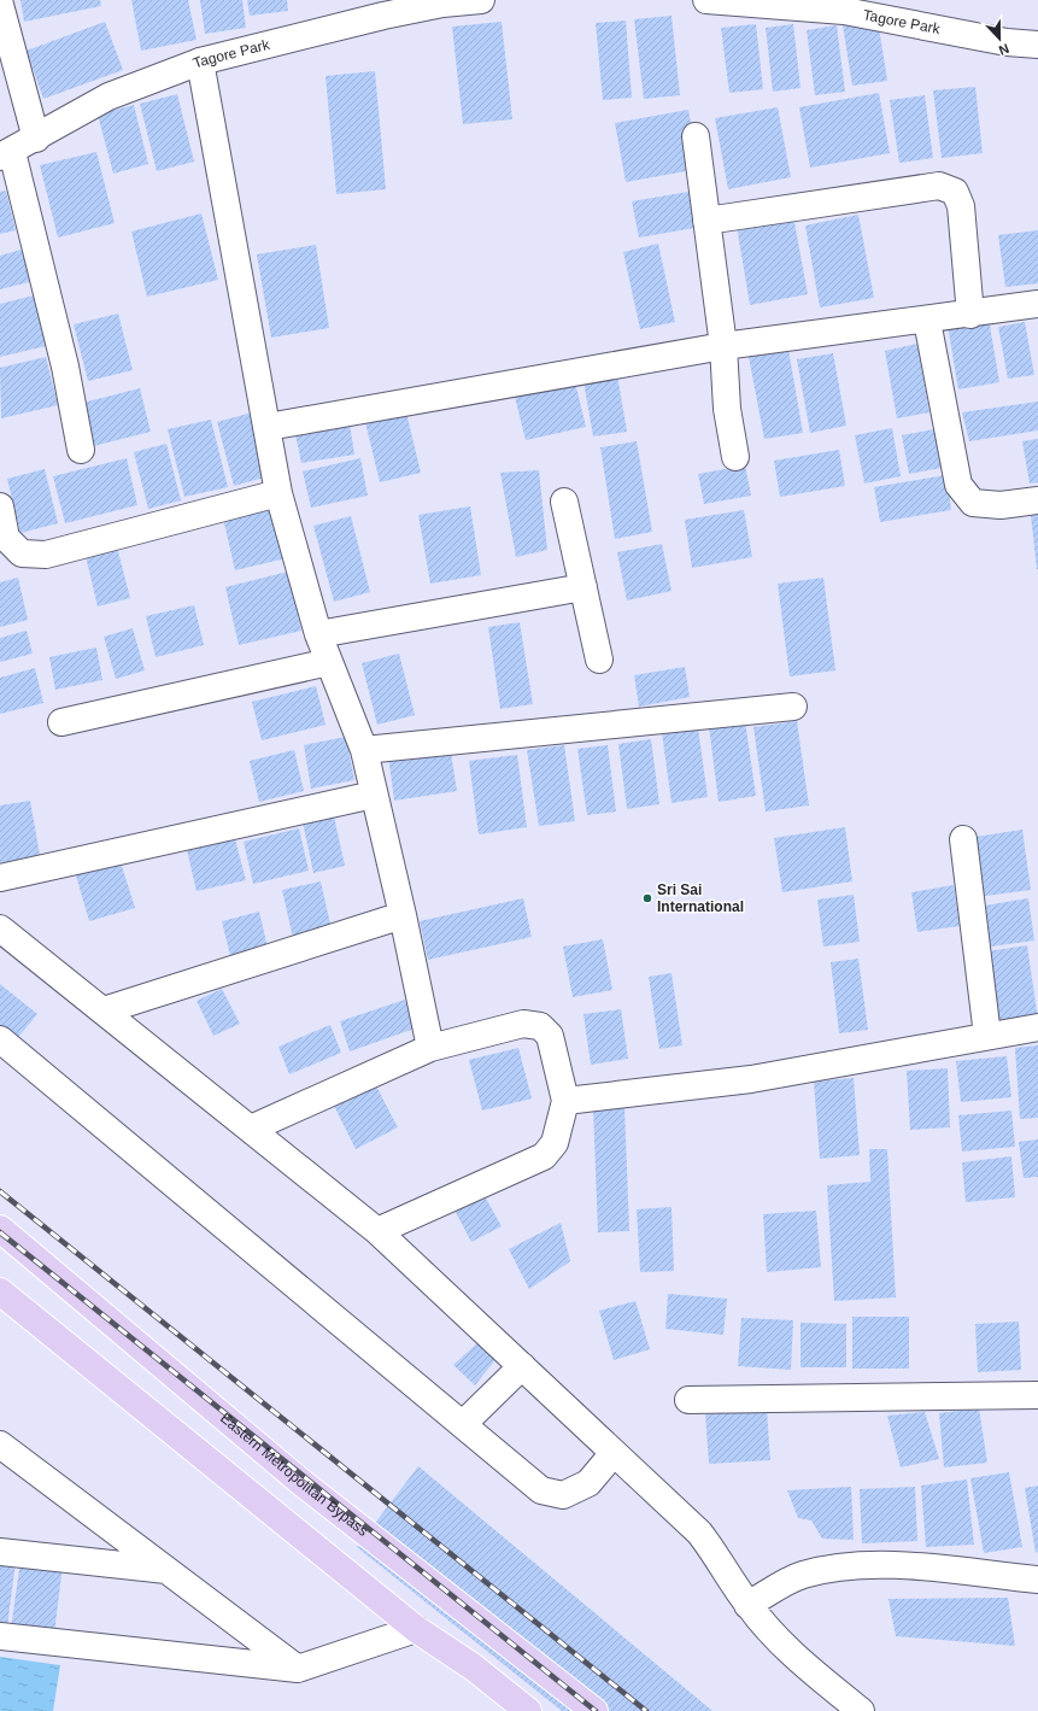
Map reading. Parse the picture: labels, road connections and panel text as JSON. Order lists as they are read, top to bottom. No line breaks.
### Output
{"streets":{"main road":["Eastern Metropolitan Bypass"],"street":["Tagore Park"]},"places":["Sri Sai International"],"north":"bottom"}
